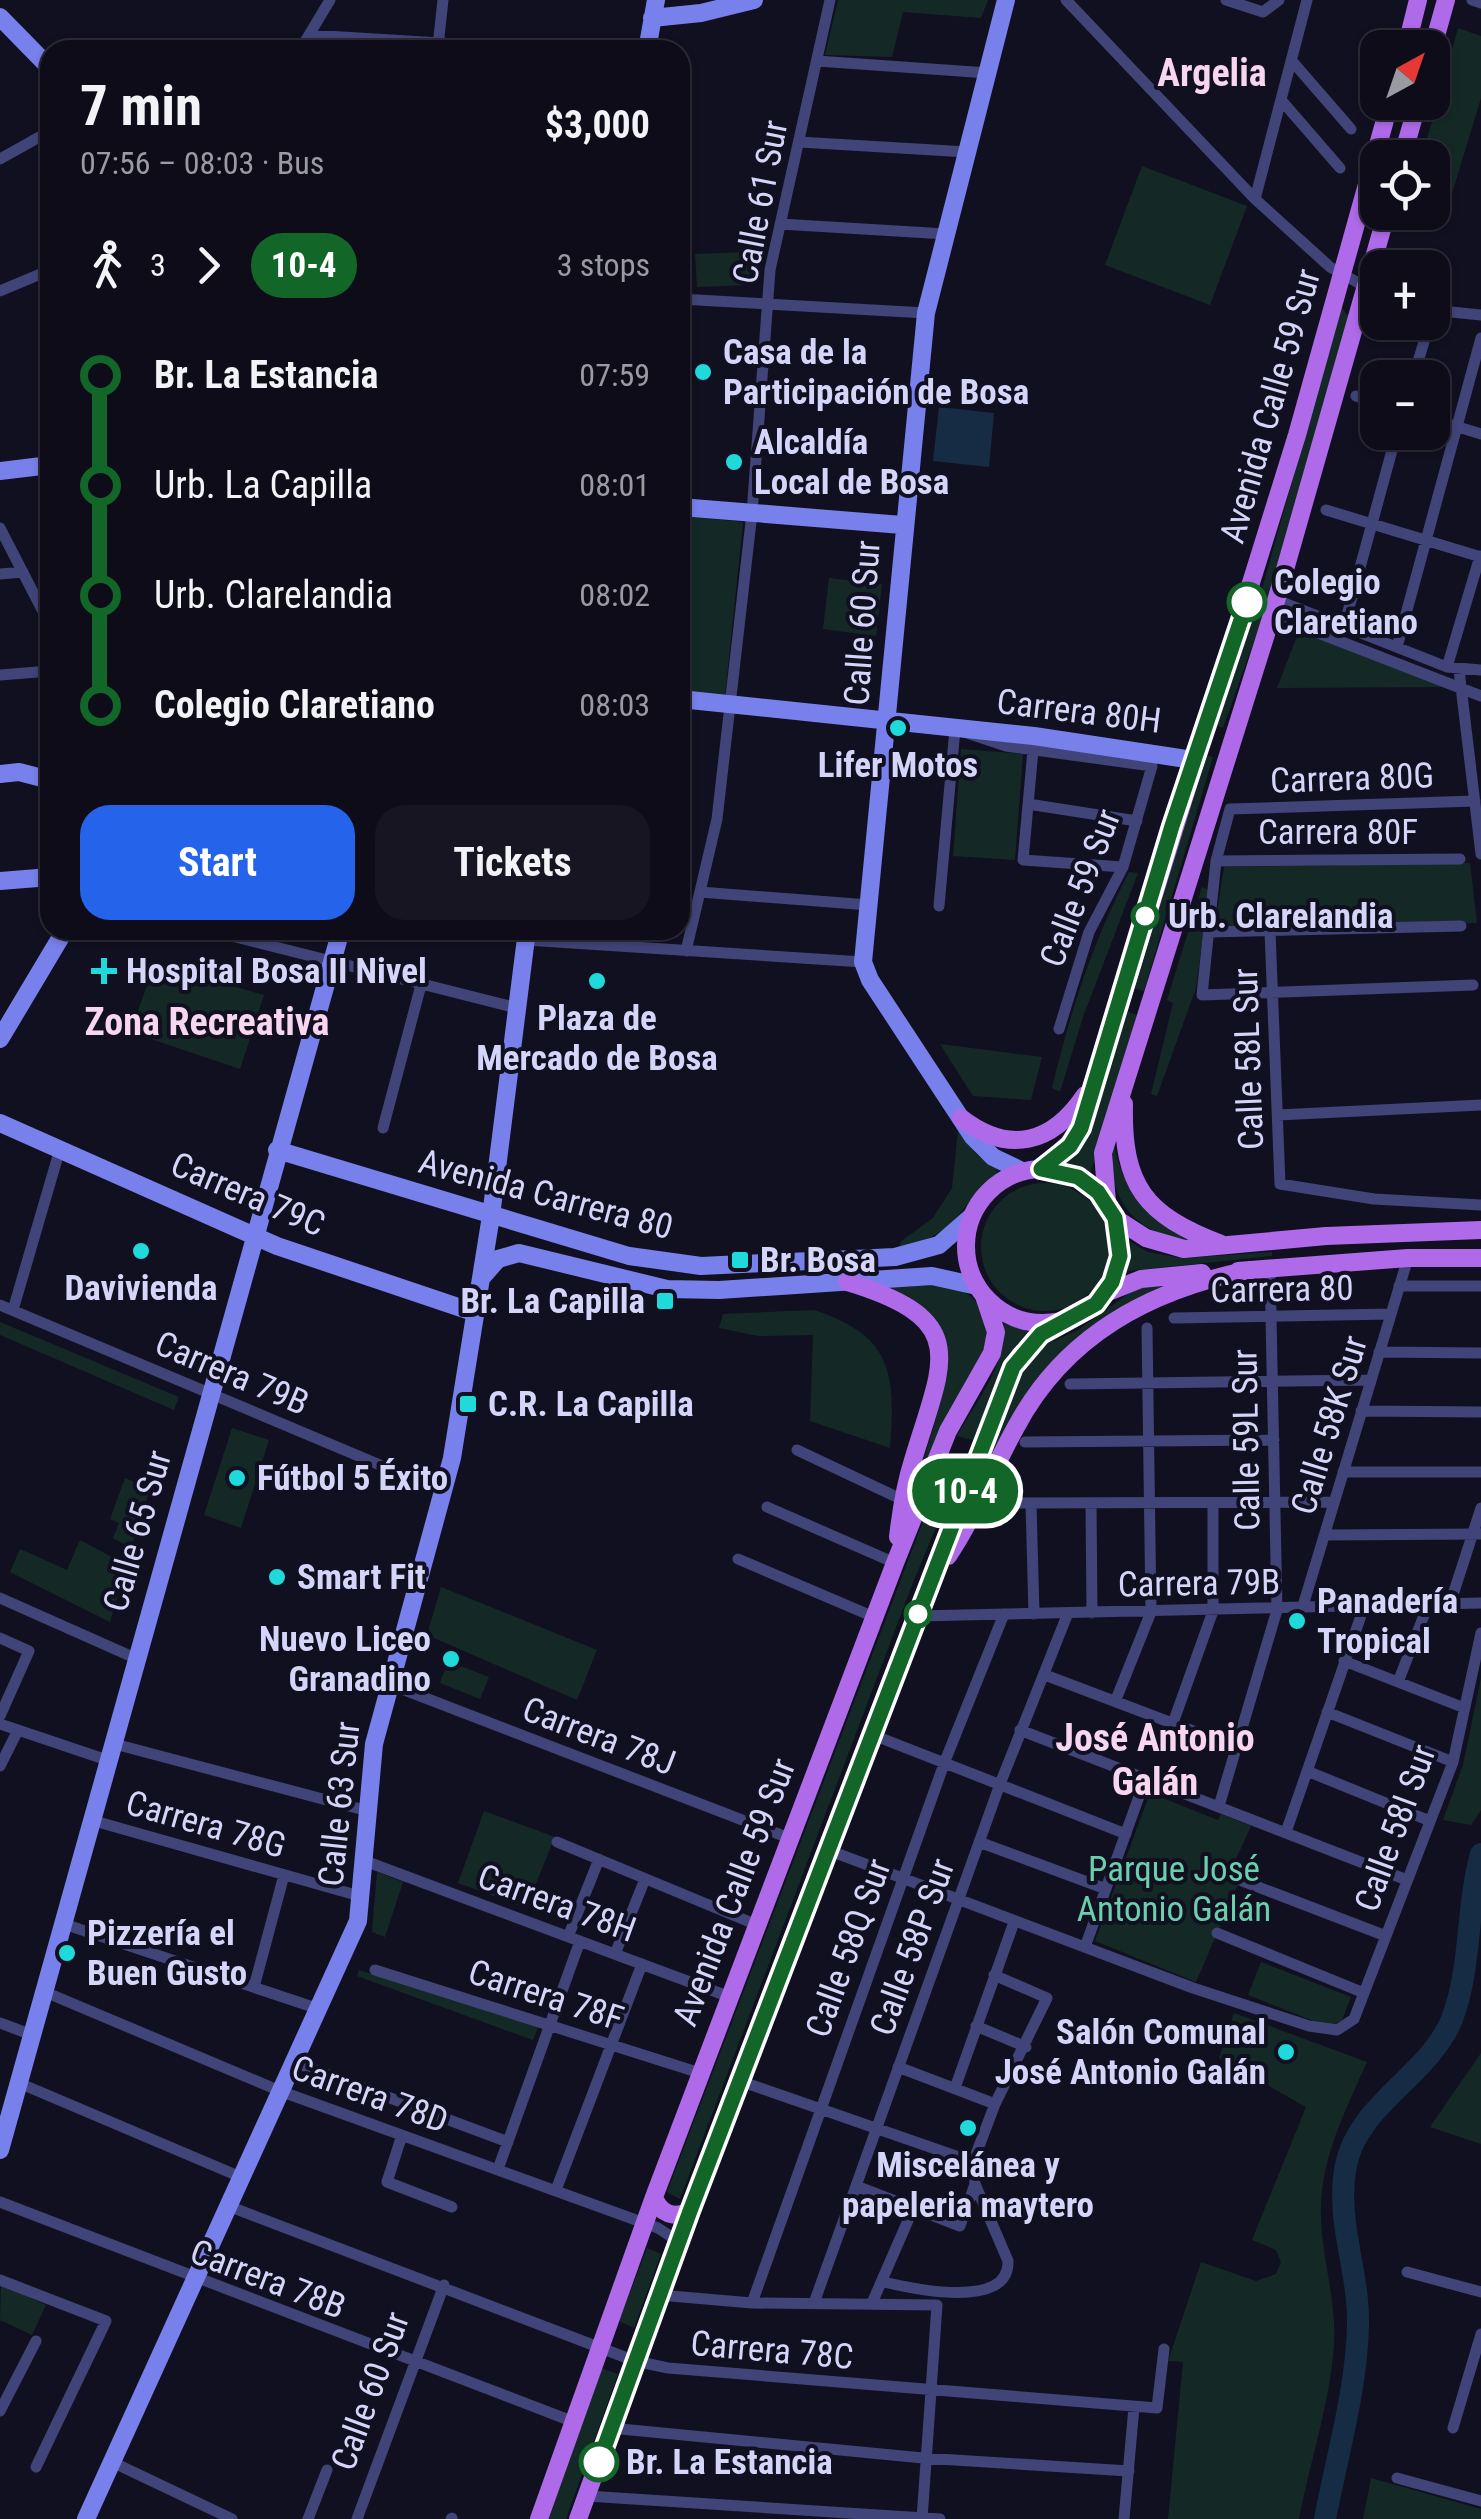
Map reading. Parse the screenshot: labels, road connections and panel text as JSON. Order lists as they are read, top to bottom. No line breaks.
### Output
{"streets":{"main road":["Avenida Calle 59 Sur","Calle 60 Sur","Carrera 80H","Carrera 79C","Avenida Carrera 80","Calle 65 Sur","Calle 63 Sur"],"street":["Calle 61 Sur","Carrera 80G","Carrera 80F","Calle 59 Sur","Calle 58L Sur","Carrera 80","Carrera 79B","Calle 58K Sur","Calle 59L Sur","Carrera 78J","Carrera 78G","Calle 58I Sur","Carrera 78H","Calle 58P Sur","Calle 58Q Sur","Carrera 78F","Carrera 78D","Carrera 78B","Carrera 78C"]},"crossings":[["Calle 61 Sur","Carrera 80H"],["Avenida Calle 59 Sur","Carrera 80H"],["Avenida Calle 59 Sur","Avenida Carrera 80"],["Avenida Calle 59 Sur","Carrera 79B"],["Avenida Calle 59 Sur","Carrera 78J"],["Avenida Calle 59 Sur","Carrera 78H"],["Avenida Calle 59 Sur","Carrera 78F"],["Avenida Calle 59 Sur","Carrera 78D"],["Avenida Calle 59 Sur","Carrera 78B"],["Avenida Calle 59 Sur","Carrera 78C"],["Calle 60 Sur","Carrera 80H"],["Calle 60 Sur","Carrera 78B"],["Calle 60 Sur","Carrera 78C"],["Carrera 80H","Calle 59 Sur"],["Carrera 80G","Carrera 80F"],["Carrera 79C","Calle 65 Sur"],["Carrera 79C","Calle 63 Sur"],["Avenida Carrera 80","Calle 65 Sur"],["Avenida Carrera 80","Calle 63 Sur"],["Carrera 80","Calle 58K Sur"],["Carrera 80","Calle 59L Sur"],["Carrera 79B","Calle 58K Sur"],["Carrera 79B","Calle 59L Sur"],["Carrera 79B","Calle 65 Sur"],["Carrera 79B","Calle 63 Sur"],["Carrera 79B","Calle 58P Sur"],["Carrera 79B","Calle 58Q Sur"],["Calle 65 Sur","Carrera 78G"],["Calle 65 Sur","Carrera 78D"],["Carrera 78J","Calle 63 Sur"],["Calle 63 Sur","Carrera 78G"],["Calle 63 Sur","Carrera 78H"],["Calle 63 Sur","Carrera 78D"],["Calle 63 Sur","Carrera 78B"],["Calle 63 Sur","Carrera 78C"]],"districts":["Argelia","Zona Recreativa","José Antonio Galán"],"parks":["Parque José Antonio Galán"],"places":{"other":["Casa de la Participación de Bosa","Alcaldía Local de Bosa","Colegio Claretiano","Lifer Motos","Urb. Clarelandia","Plaza de Mercado de Bosa","Davivienda","Fútbol 5 Éxito","Smart Fit","Panadería Tropical","Nuevo Liceo Granadino","Pizzería el Buen Gusto","Salón Comunal José Antonio Galán","Miscelánea y papeleria maytero","Br. La Estancia"],"health":["Hospital Bosa II Nivel"],"transit":["Br. Bosa","Br. La Capilla","C.R. La Capilla"]},"lines":["bus line 10-4"],"north":"top right","page":{"on_map":"10-4","map_buttons":["+","−"],"heading":["7 min","07:56 – 08:03 · Bus","$3,000"],"legs":["3","10-4","3 stops"],"list":[{"name":"Br. La Estancia","value":"07:59"},{"name":"Urb. La Capilla","value":"08:01"},{"name":"Urb. Clarelandia","value":"08:02"},{"name":"Colegio Claretiano","value":"08:03"}],"buttons":["Start","Tickets"]}}
